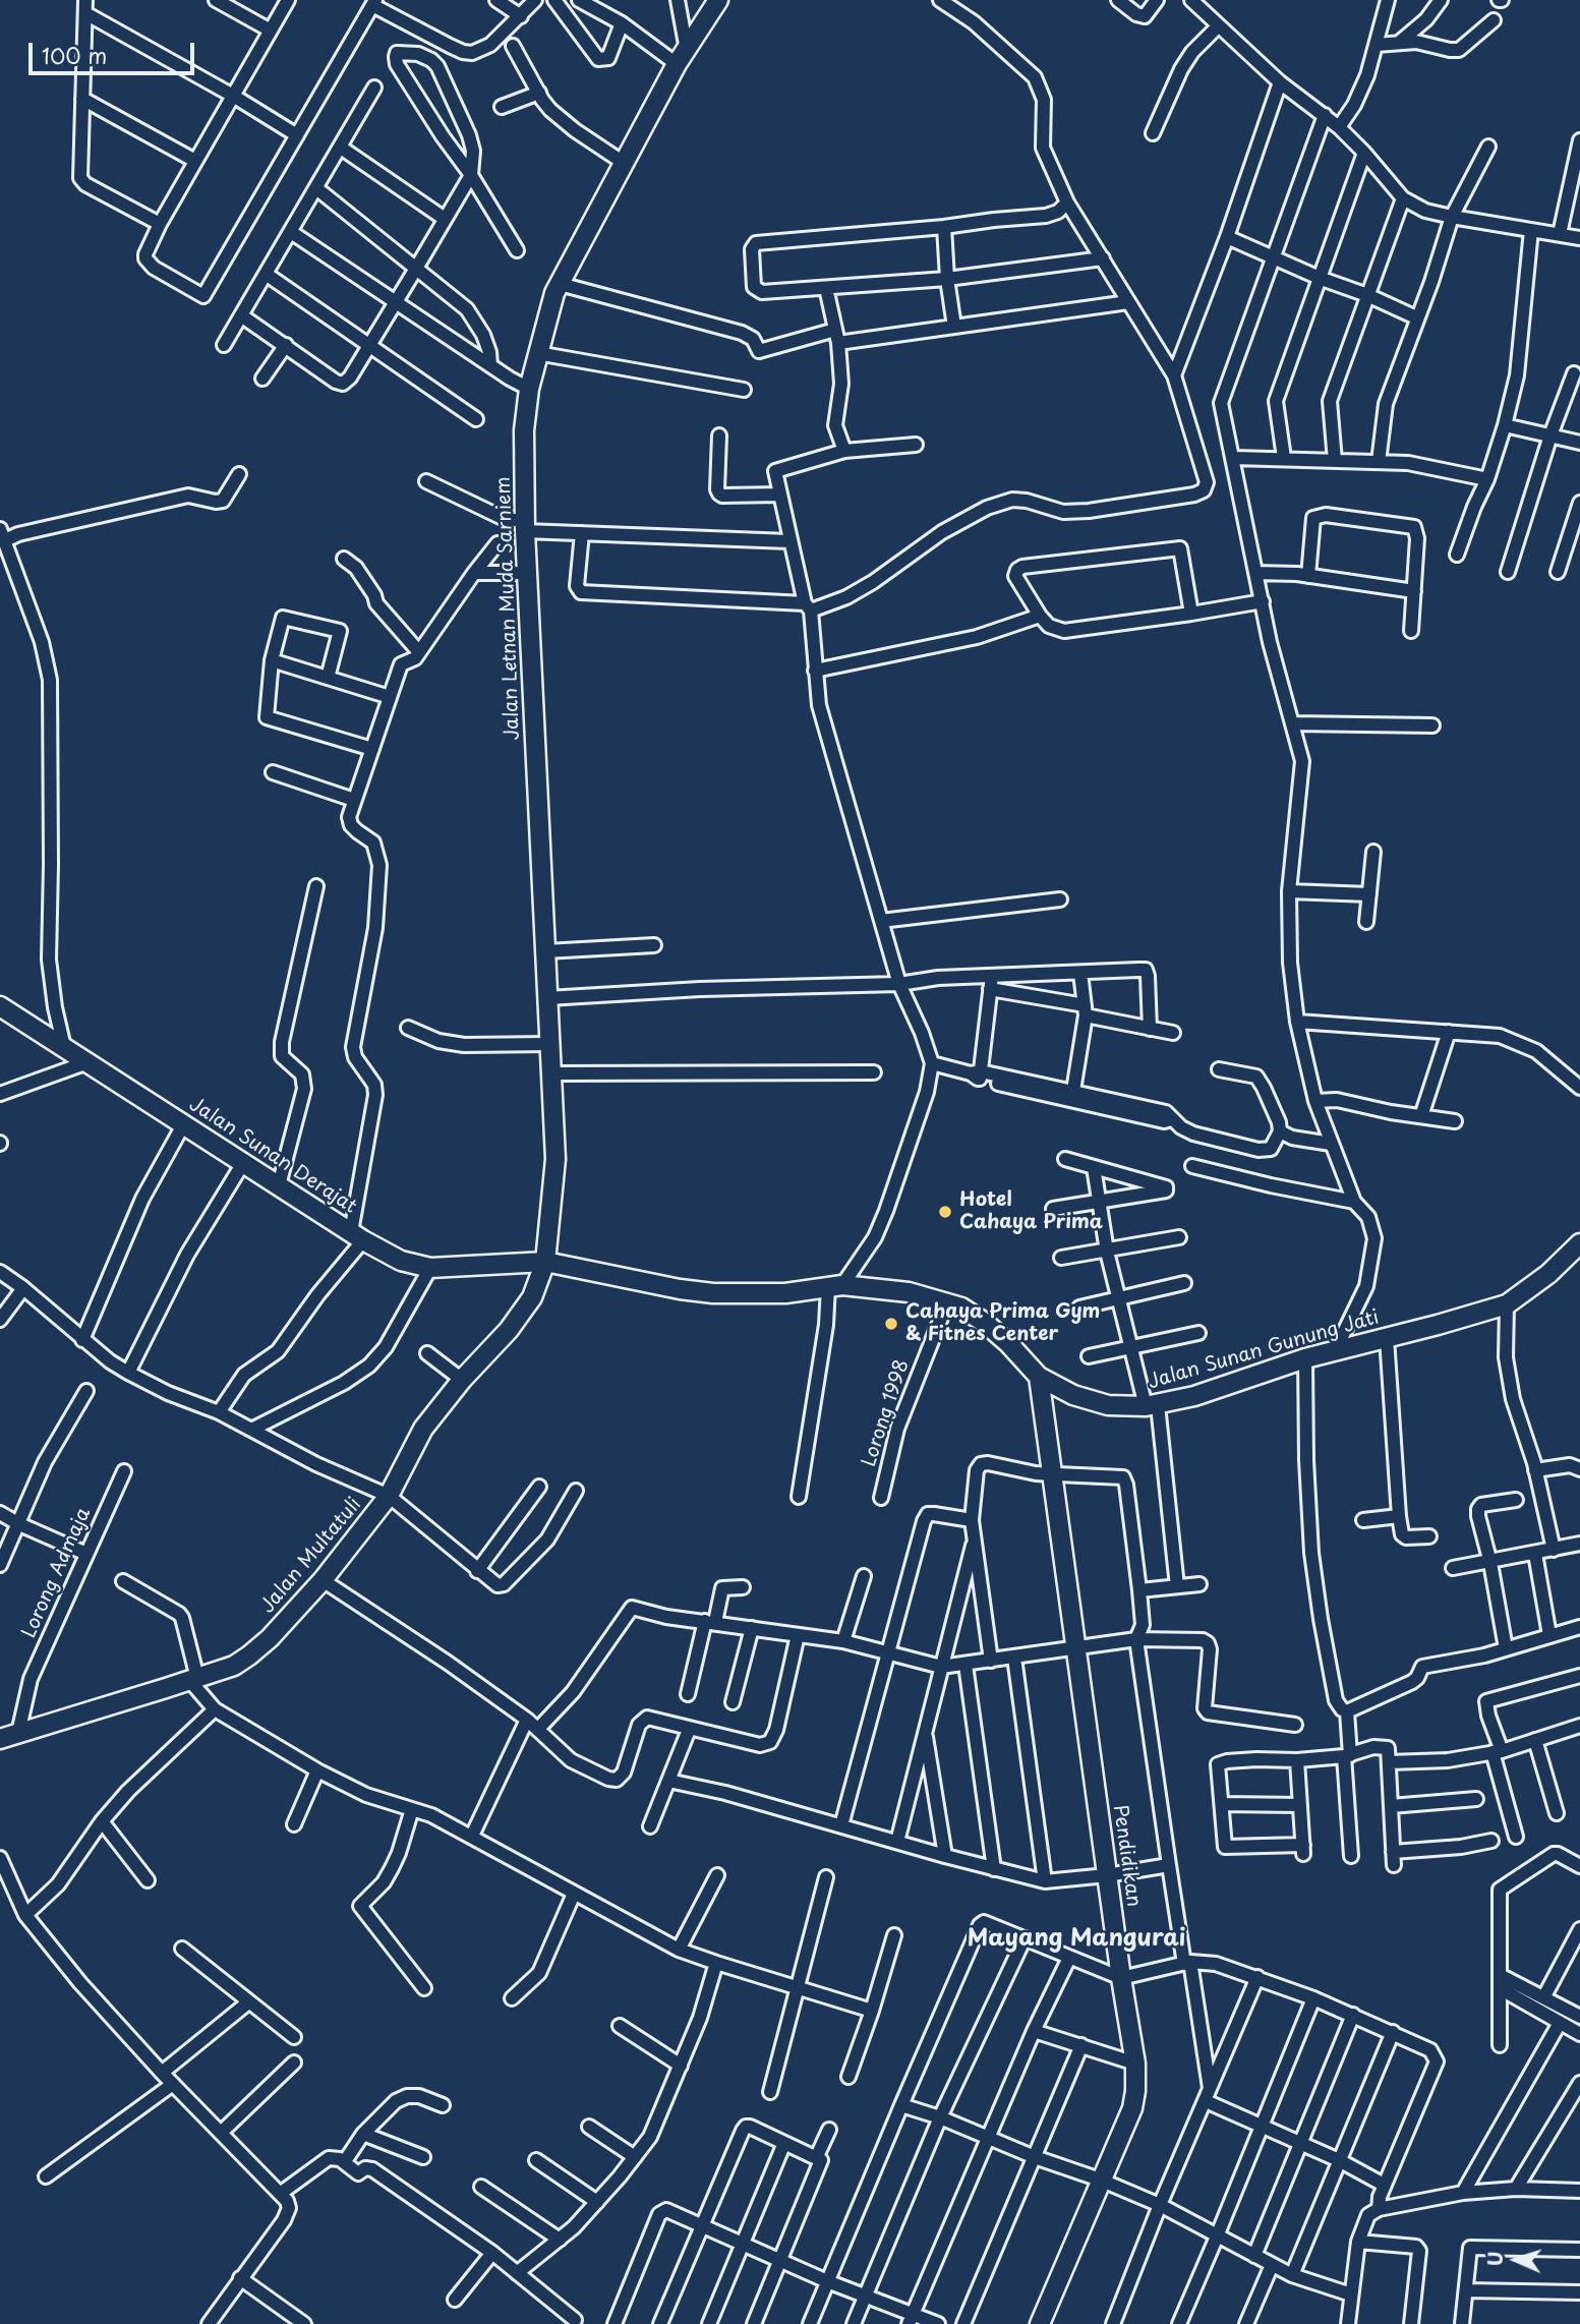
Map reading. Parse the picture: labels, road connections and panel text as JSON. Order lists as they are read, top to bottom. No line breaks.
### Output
{"streets":{"street":["Jalan Letnan Muda Sarniem","Jalan Sunan Derajat","Jalan Sunan Gunung Jati","Lorong 1998","Jalan Multatuli","Lorong Admaja","Pendidikan"]},"crossings":[["Jalan Letnan Muda Sarniem","Jalan Sunan Derajat"],["Jalan Letnan Muda Sarniem","Jalan Sunan Gunung Jati"],["Jalan Letnan Muda Sarniem","Jalan Multatuli"],["Jalan Sunan Derajat","Jalan Sunan Gunung Jati"],["Jalan Sunan Derajat","Jalan Multatuli"],["Jalan Sunan Gunung Jati","Lorong 1998"],["Jalan Sunan Gunung Jati","Jalan Multatuli"],["Jalan Sunan Gunung Jati","Pendidikan"],["Jalan Multatuli","Lorong Admaja"]],"districts":["Mayang Mangurai"],"places":["Hotel Cahaya Prima","Cahaya Prima Gym & Fitnes Center"],"scale_bar":"100 m","north":"left"}
